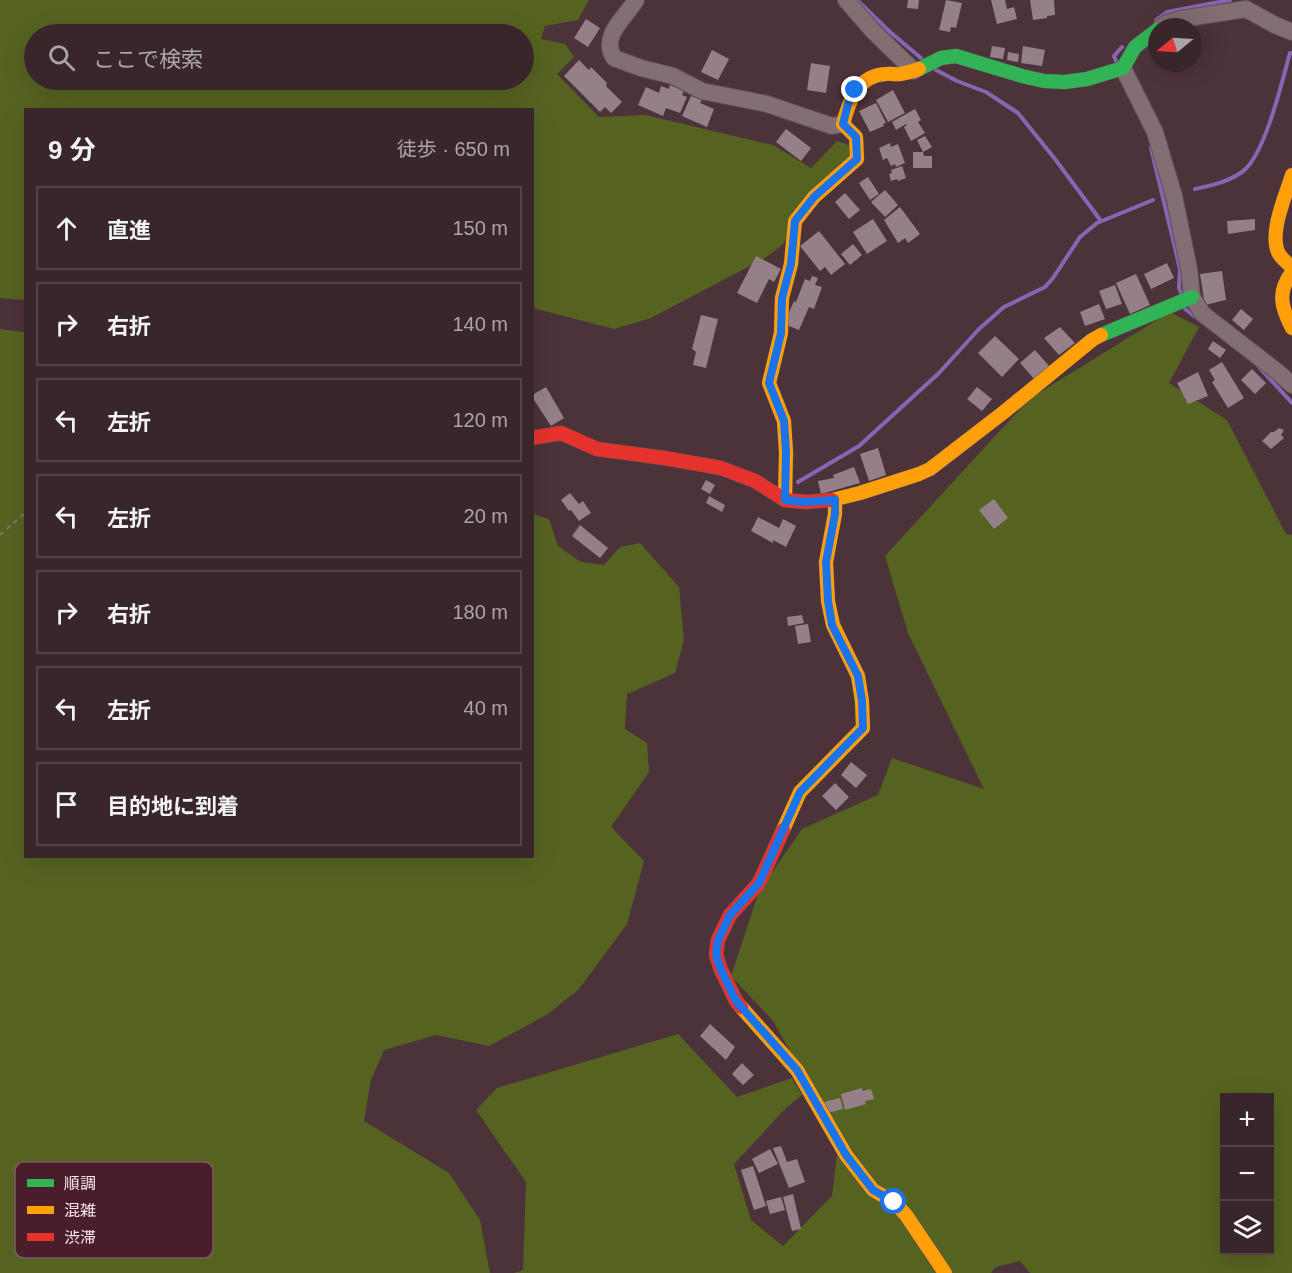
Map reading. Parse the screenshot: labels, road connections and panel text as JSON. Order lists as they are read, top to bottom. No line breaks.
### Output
{"legend":["順調","混雑","渋滞"],"north":"left","page":{"search":"ここで検索","heading":["9 分","徒歩 · 650 m"],"list":[["直進","150 m"],["右折","140 m"],["左折","120 m"],["左折","20 m"],["右折","180 m"],["左折","40 m"],"目的地に到着"],"map_buttons":["+","−"]}}
